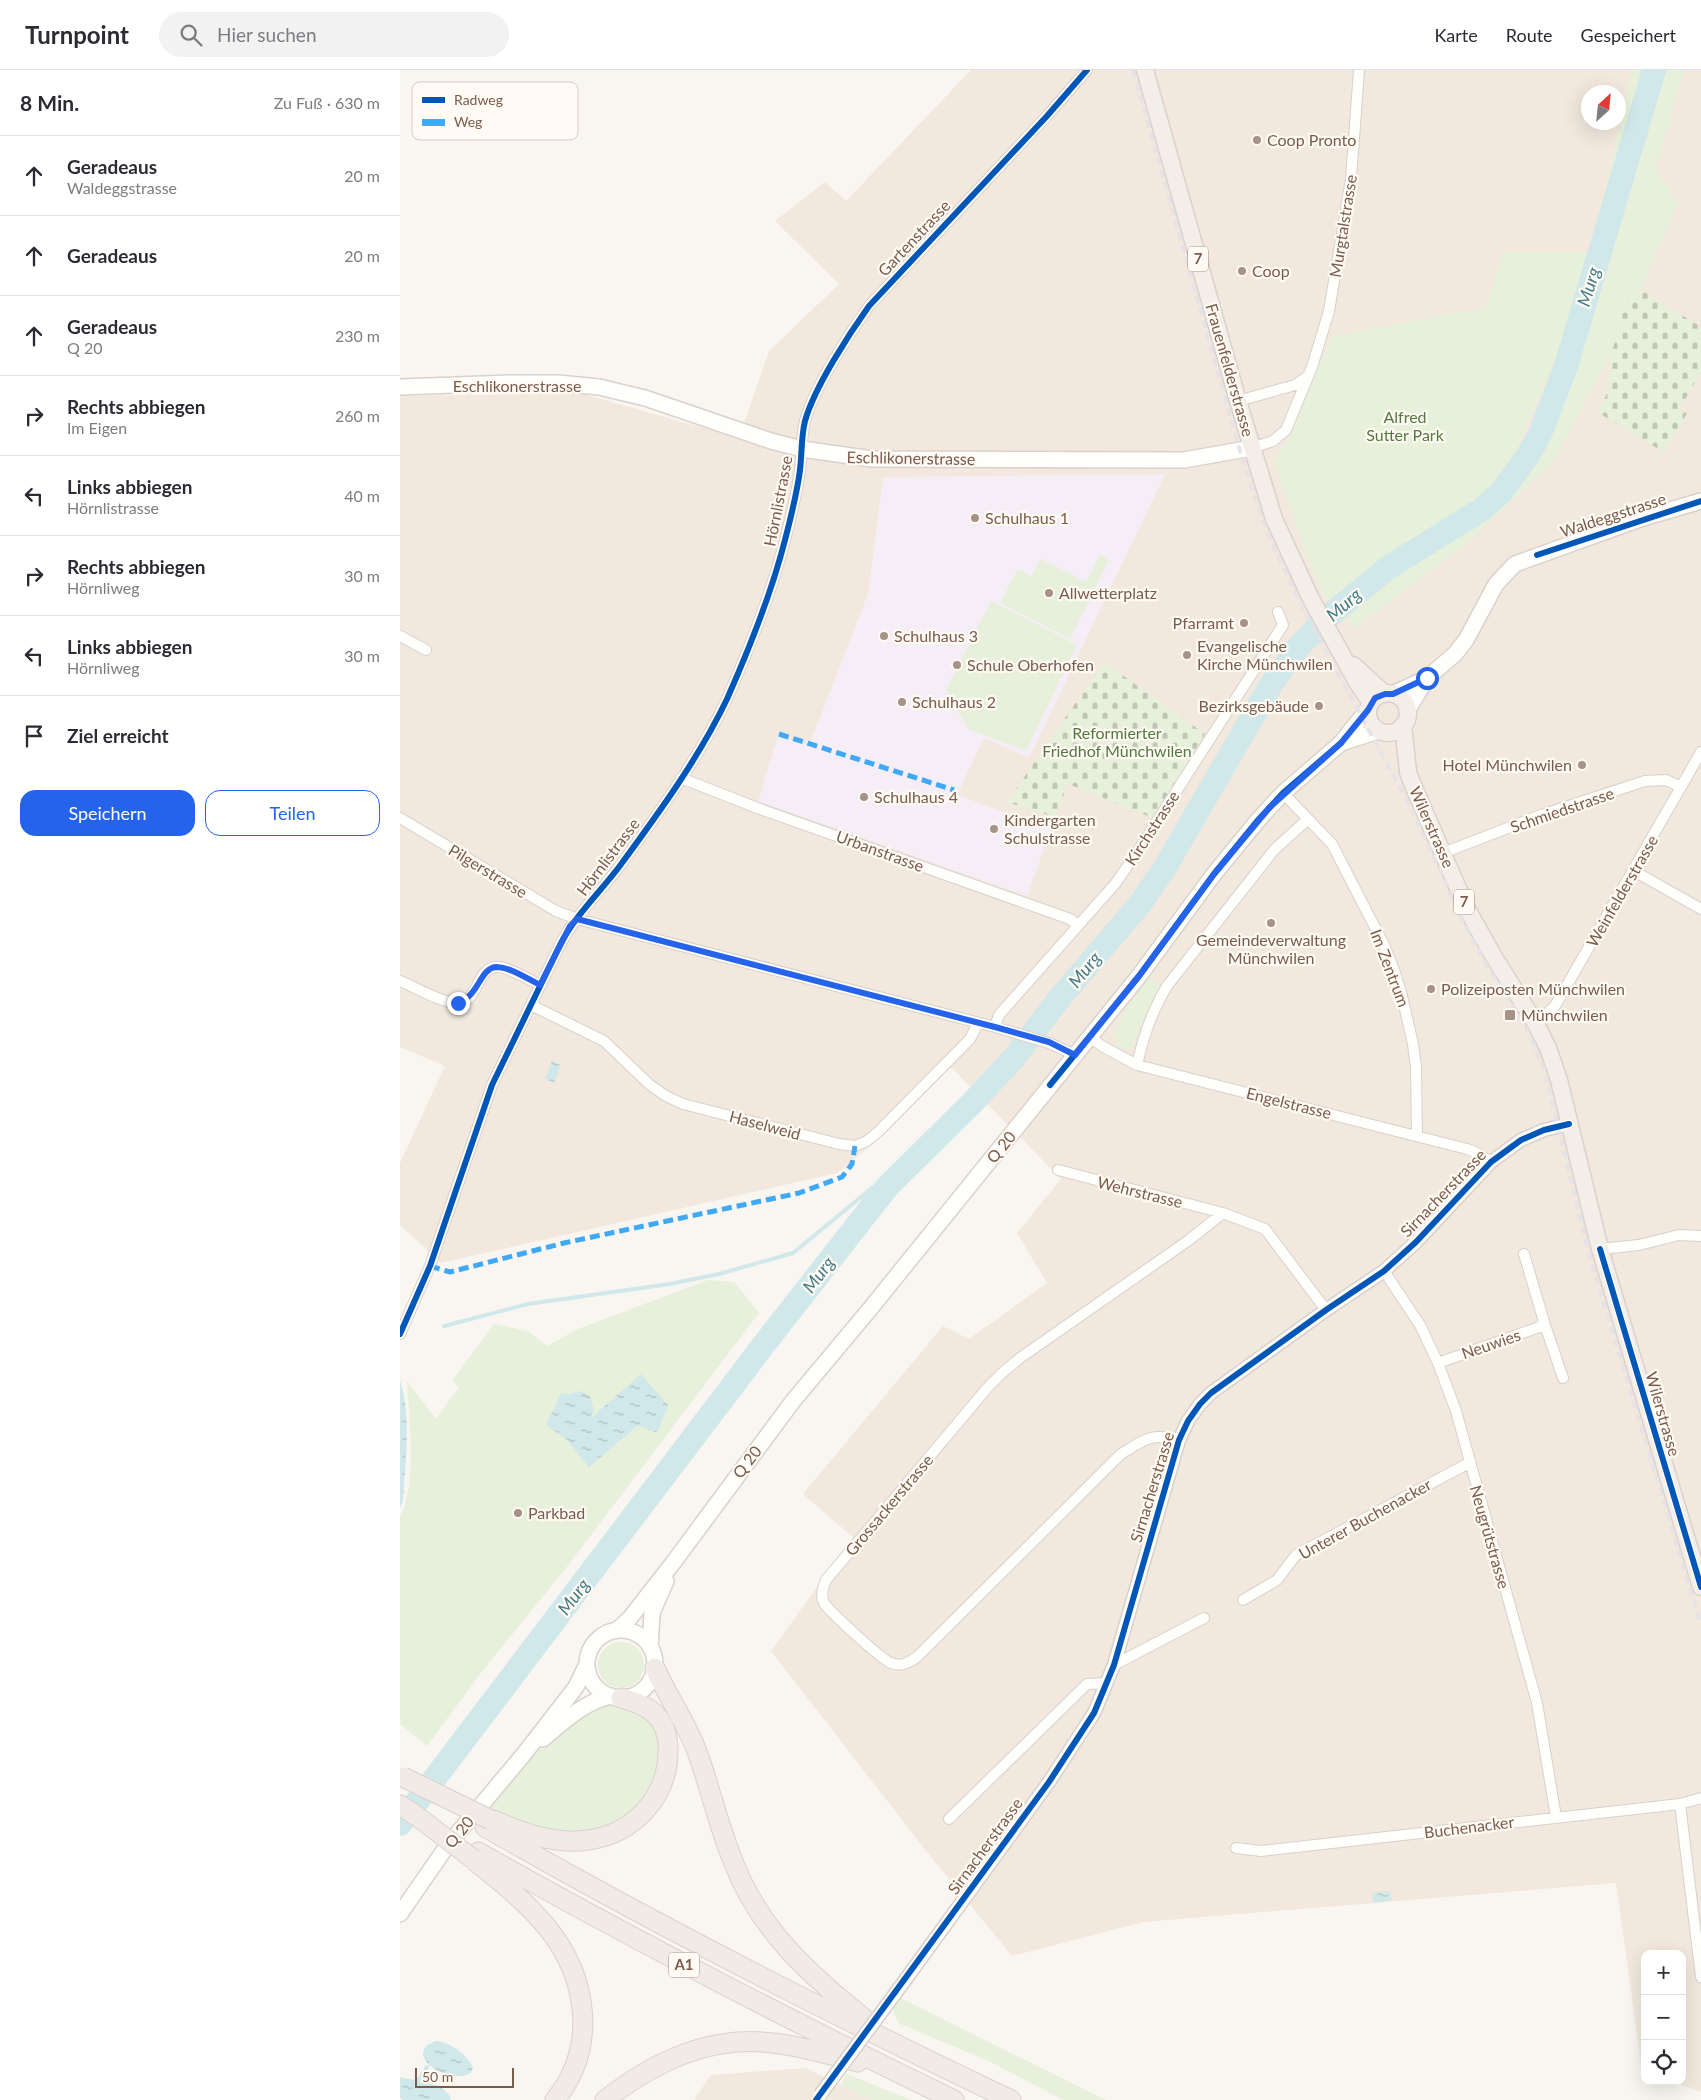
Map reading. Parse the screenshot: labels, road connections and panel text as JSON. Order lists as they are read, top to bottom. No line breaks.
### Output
{"streets":{"highway":["A1"],"main road":["7","Frauenfelderstrasse","Eschlikonerstrasse","Waldeggstrasse","Wilerstrasse","Q 20"],"street":["Murgtalstrasse","Gartenstrasse","Hörnlistrasse","Schmiedstrasse","Kirchstrasse","Urbanstrasse","Pilgerstrasse","Weinfelderstrasse","Im Zentrum","Engelstrasse","Haselweid","Wehrstrasse","Sirnacherstrasse","Neuwies","Grossackerstrasse","Unterer Buchenacker","Neugrütstrasse","Buchenacker"]},"crossings":[["Murgtalstrasse","Frauenfelderstrasse"],["Murgtalstrasse","Eschlikonerstrasse"],["Gartenstrasse","Eschlikonerstrasse"],["Gartenstrasse","Hörnlistrasse"],["Frauenfelderstrasse","Eschlikonerstrasse"],["Frauenfelderstrasse","Waldeggstrasse"],["Frauenfelderstrasse","Wilerstrasse"],["Frauenfelderstrasse","Q 20"],["Eschlikonerstrasse","Hörnlistrasse"],["Hörnlistrasse","Urbanstrasse"],["Hörnlistrasse","Pilgerstrasse"],["Hörnlistrasse","Haselweid"],["Waldeggstrasse","Wilerstrasse"],["Waldeggstrasse","Q 20"],["Schmiedstrasse","Wilerstrasse"],["Schmiedstrasse","Weinfelderstrasse"],["Wilerstrasse","Weinfelderstrasse"],["Wilerstrasse","Q 20"],["Wilerstrasse","Sirnacherstrasse"],["Kirchstrasse","Urbanstrasse"],["Kirchstrasse","Pilgerstrasse"],["Pilgerstrasse","Haselweid"],["Pilgerstrasse","Q 20"],["Im Zentrum","Engelstrasse"],["Im Zentrum","Q 20"],["Engelstrasse","Q 20"],["Engelstrasse","Sirnacherstrasse"],["Q 20","A1"],["Wehrstrasse","Grossackerstrasse"],["Sirnacherstrasse","Grossackerstrasse"],["Sirnacherstrasse","Neugrütstrasse"],["Neuwies","Neugrütstrasse"],["Unterer Buchenacker","Neugrütstrasse"],["Neugrütstrasse","Buchenacker"]],"water":["Murg"],"parks":["Alfred Sutter Park","Reformierter Friedhof Münchwilen"],"places":{"other":["Coop Pronto","Coop","Schulhaus 1","Allwetterplatz","Pfarramt","Schulhaus 3","Evangelische Kirche Münchwilen","Schule Oberhofen","Schulhaus 2","Bezirksgebäude","Hotel Münchwilen","Schulhaus 4","Kindergarten Schulstrasse","Gemeindeverwaltung Münchwilen","Polizeiposten Münchwilen","Parkbad"],"transit":["Münchwilen"]},"legend":["Radweg","Weg"],"scale_bar":"50 m","north":"top right","page":{"header":"Turnpoint","search":"Hier suchen","nav":["Karte","Route","Gespeichert"],"heading":["8 Min.","Zu Fuß · 630 m"],"list":[["Geradeaus","Waldeggstrasse","20 m"],["Geradeaus","20 m"],["Geradeaus","Q 20","230 m"],["Rechts abbiegen","Im Eigen","260 m"],["Links abbiegen","Hörnlistrasse","40 m"],["Rechts abbiegen","Hörnliweg","30 m"],["Links abbiegen","Hörnliweg","30 m"],"Ziel erreicht"],"buttons":["Speichern","Teilen"],"map_buttons":["+","−"],"scale":"50 m"}}
